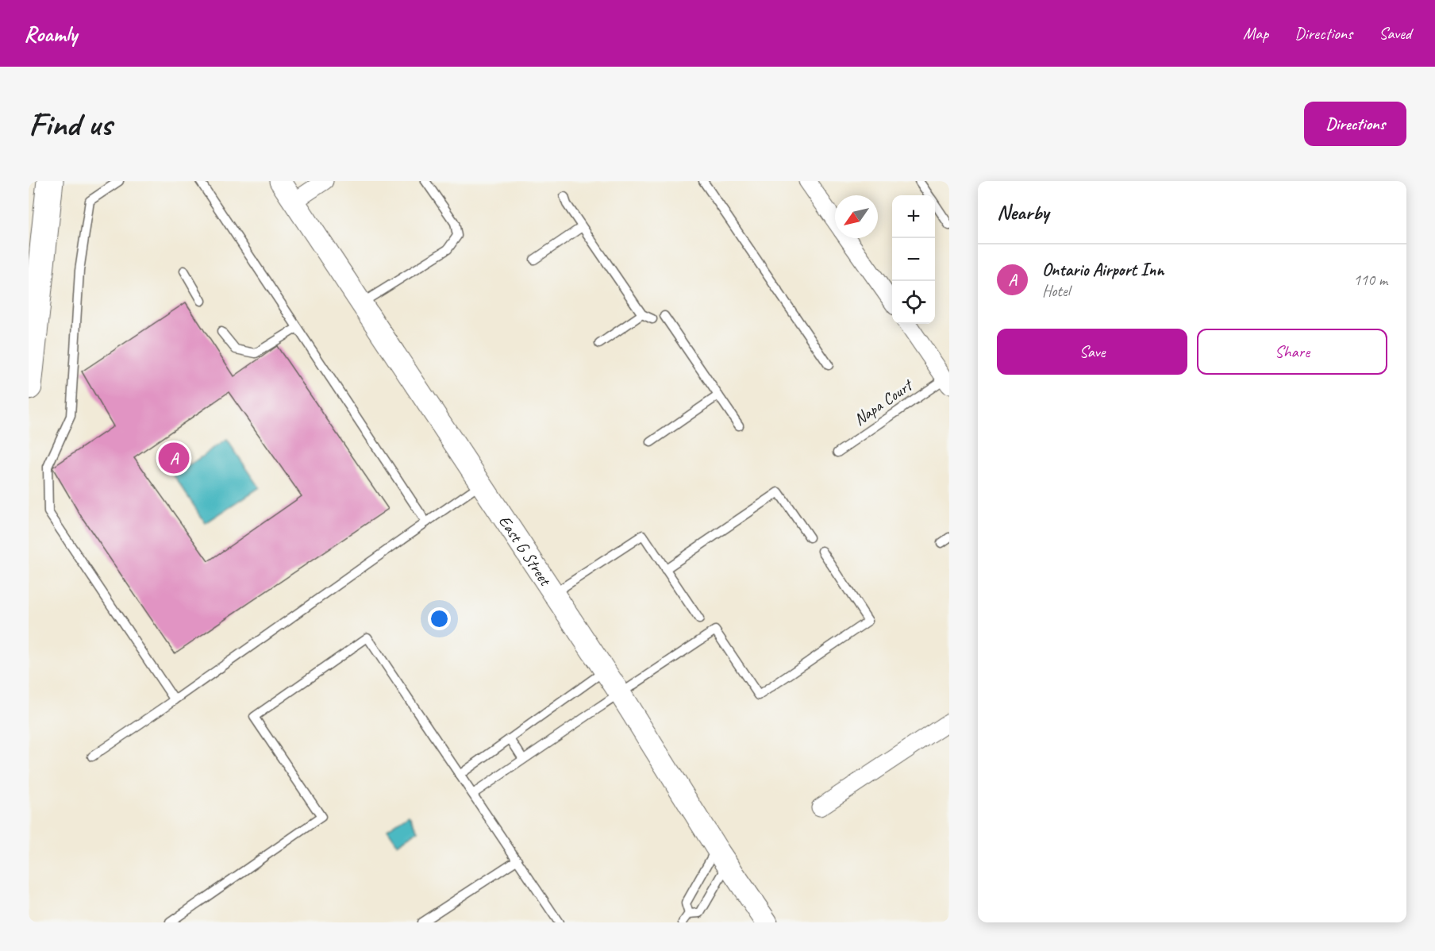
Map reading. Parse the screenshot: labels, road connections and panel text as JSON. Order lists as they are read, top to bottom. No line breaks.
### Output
{"streets":{"street":["East G Street"],"lane":["Napa Court"]},"north":"bottom left","page":{"header":"Roamly","nav":["Map","Directions","Saved"],"buttons":["Directions",["Save","Share"]],"title":"Find us","heading":"Nearby","map_buttons":["+","−"],"list":[{"mark":"A","name":"Ontario Airport Inn","note":"Hotel","value":"110 m"}],"pins":"A"}}
